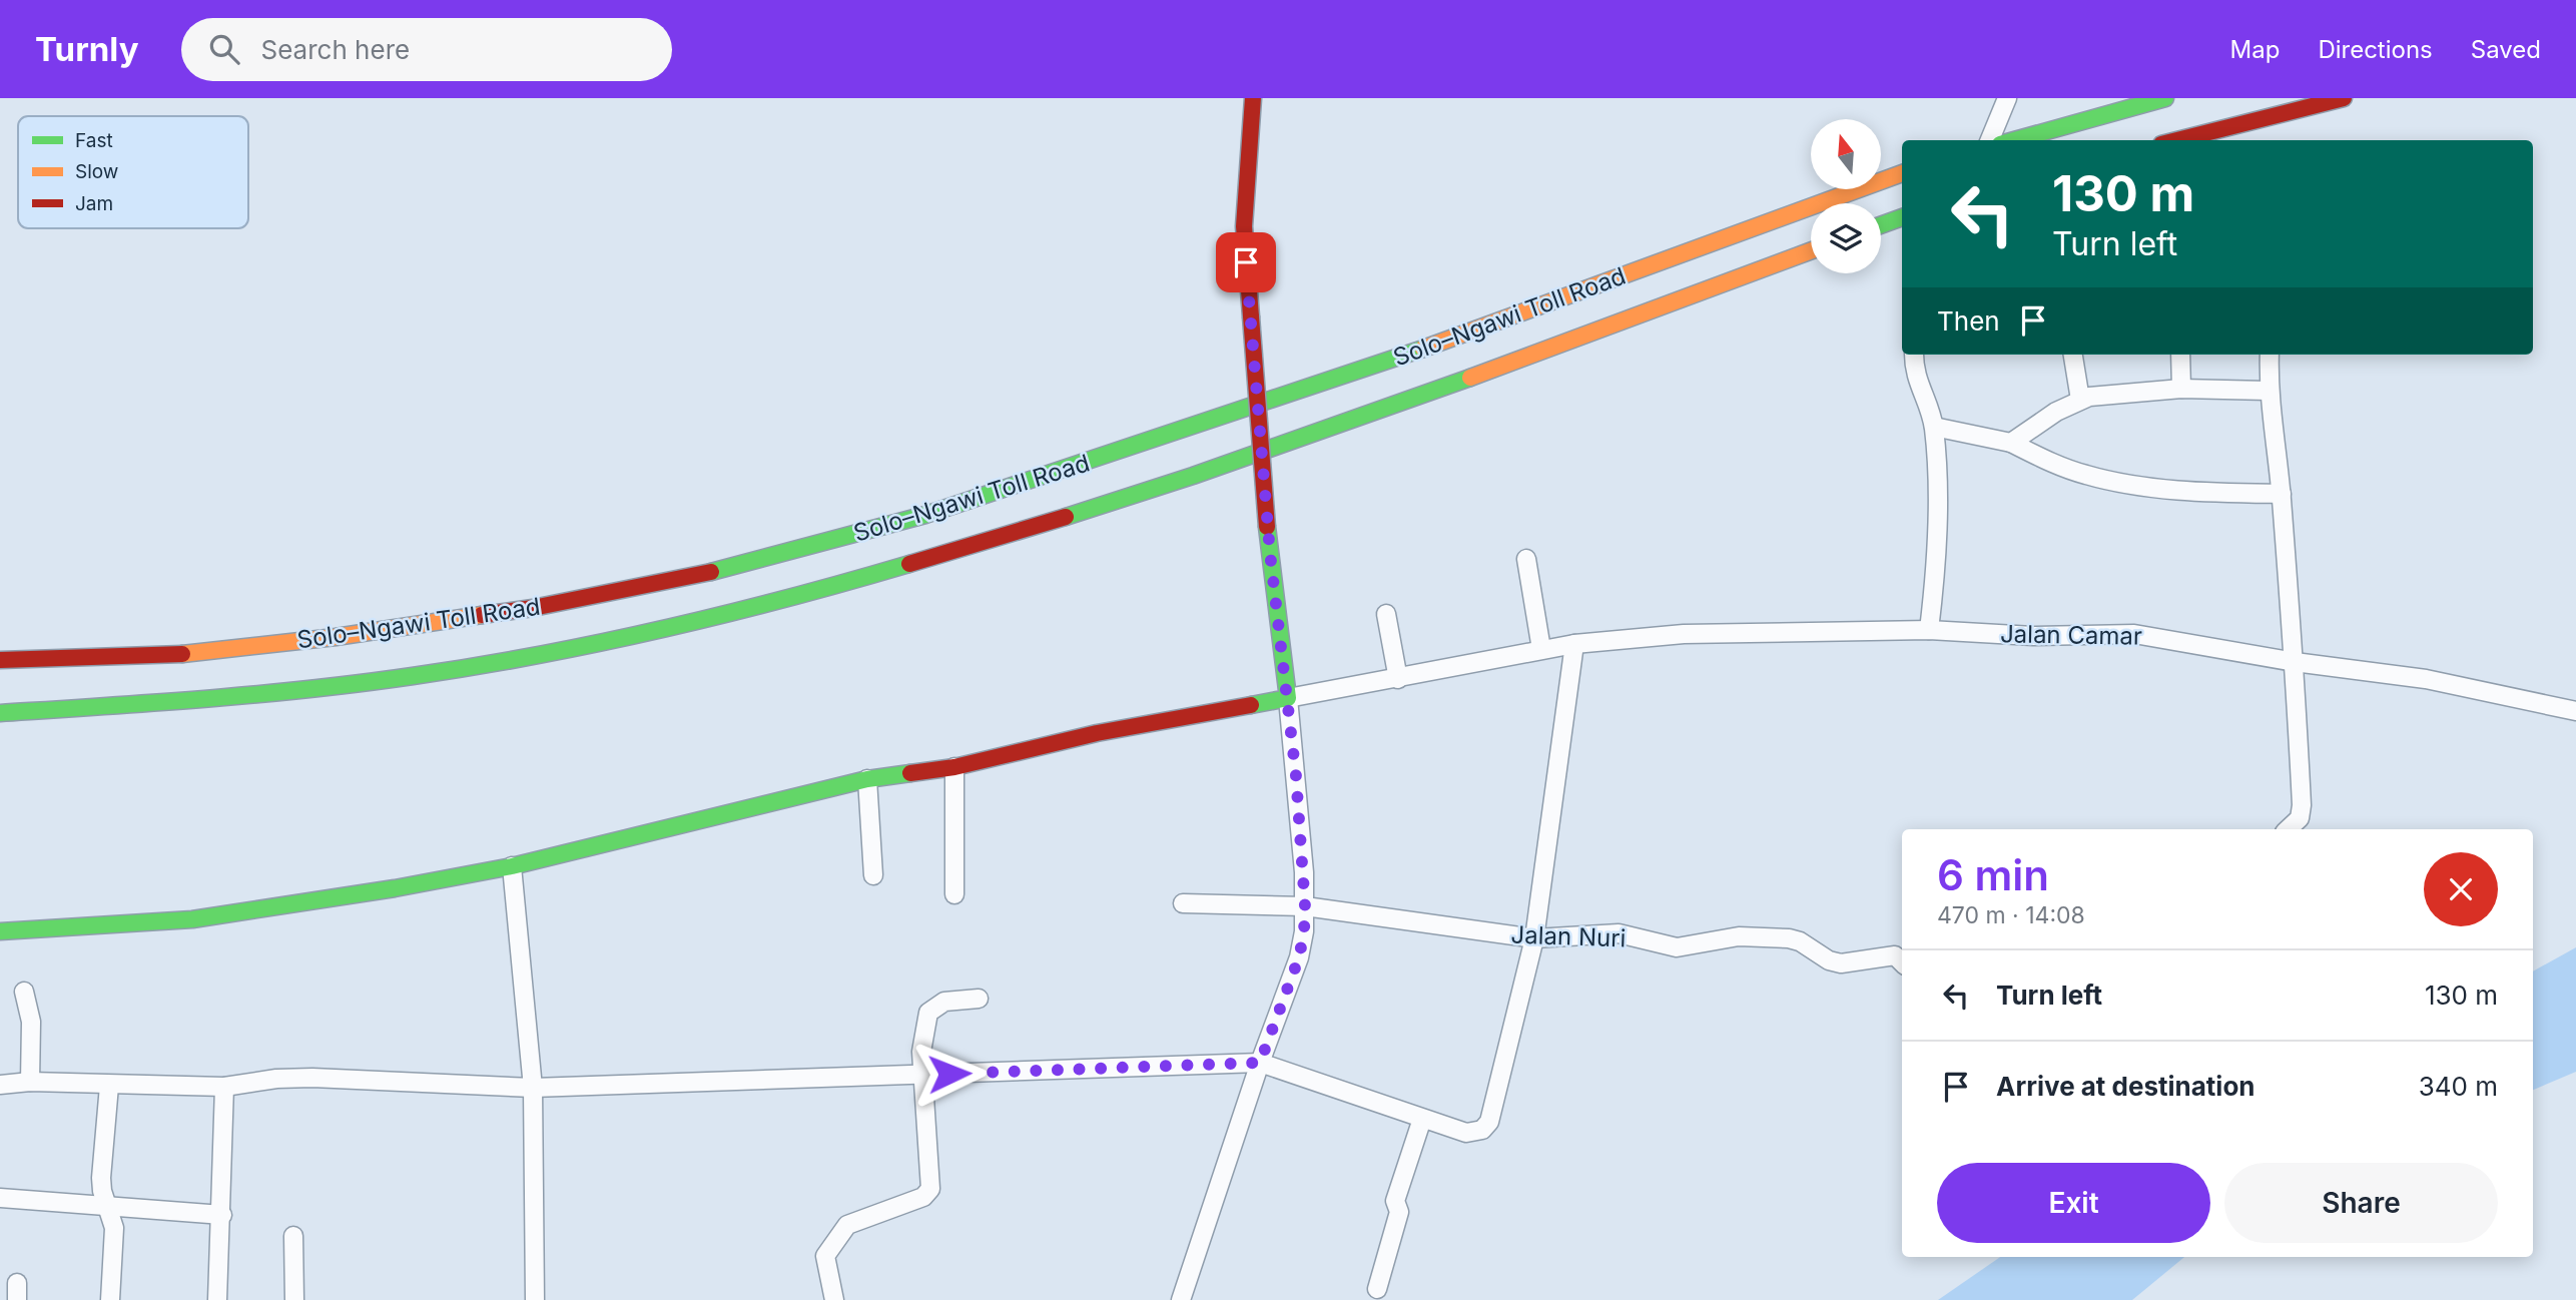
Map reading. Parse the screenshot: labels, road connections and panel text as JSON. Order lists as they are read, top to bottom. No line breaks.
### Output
{"streets":{"main road":["Solo–Ngawi Toll Road"],"street":["Jalan Camar","Jalan Nuri"]},"legend":["Fast","Slow","Jam"],"north":"top","page":{"header":"Turnly","search":"Search here","nav":["Map","Directions","Saved"],"turn":["130 m","Turn left"],"then":"Then","heading":["6 min","470 m · 14:08"],"list":[{"name":"Turn left","value":"130 m"},{"name":"Arrive at destination","value":"340 m"}],"buttons":["Exit","Share"]}}
